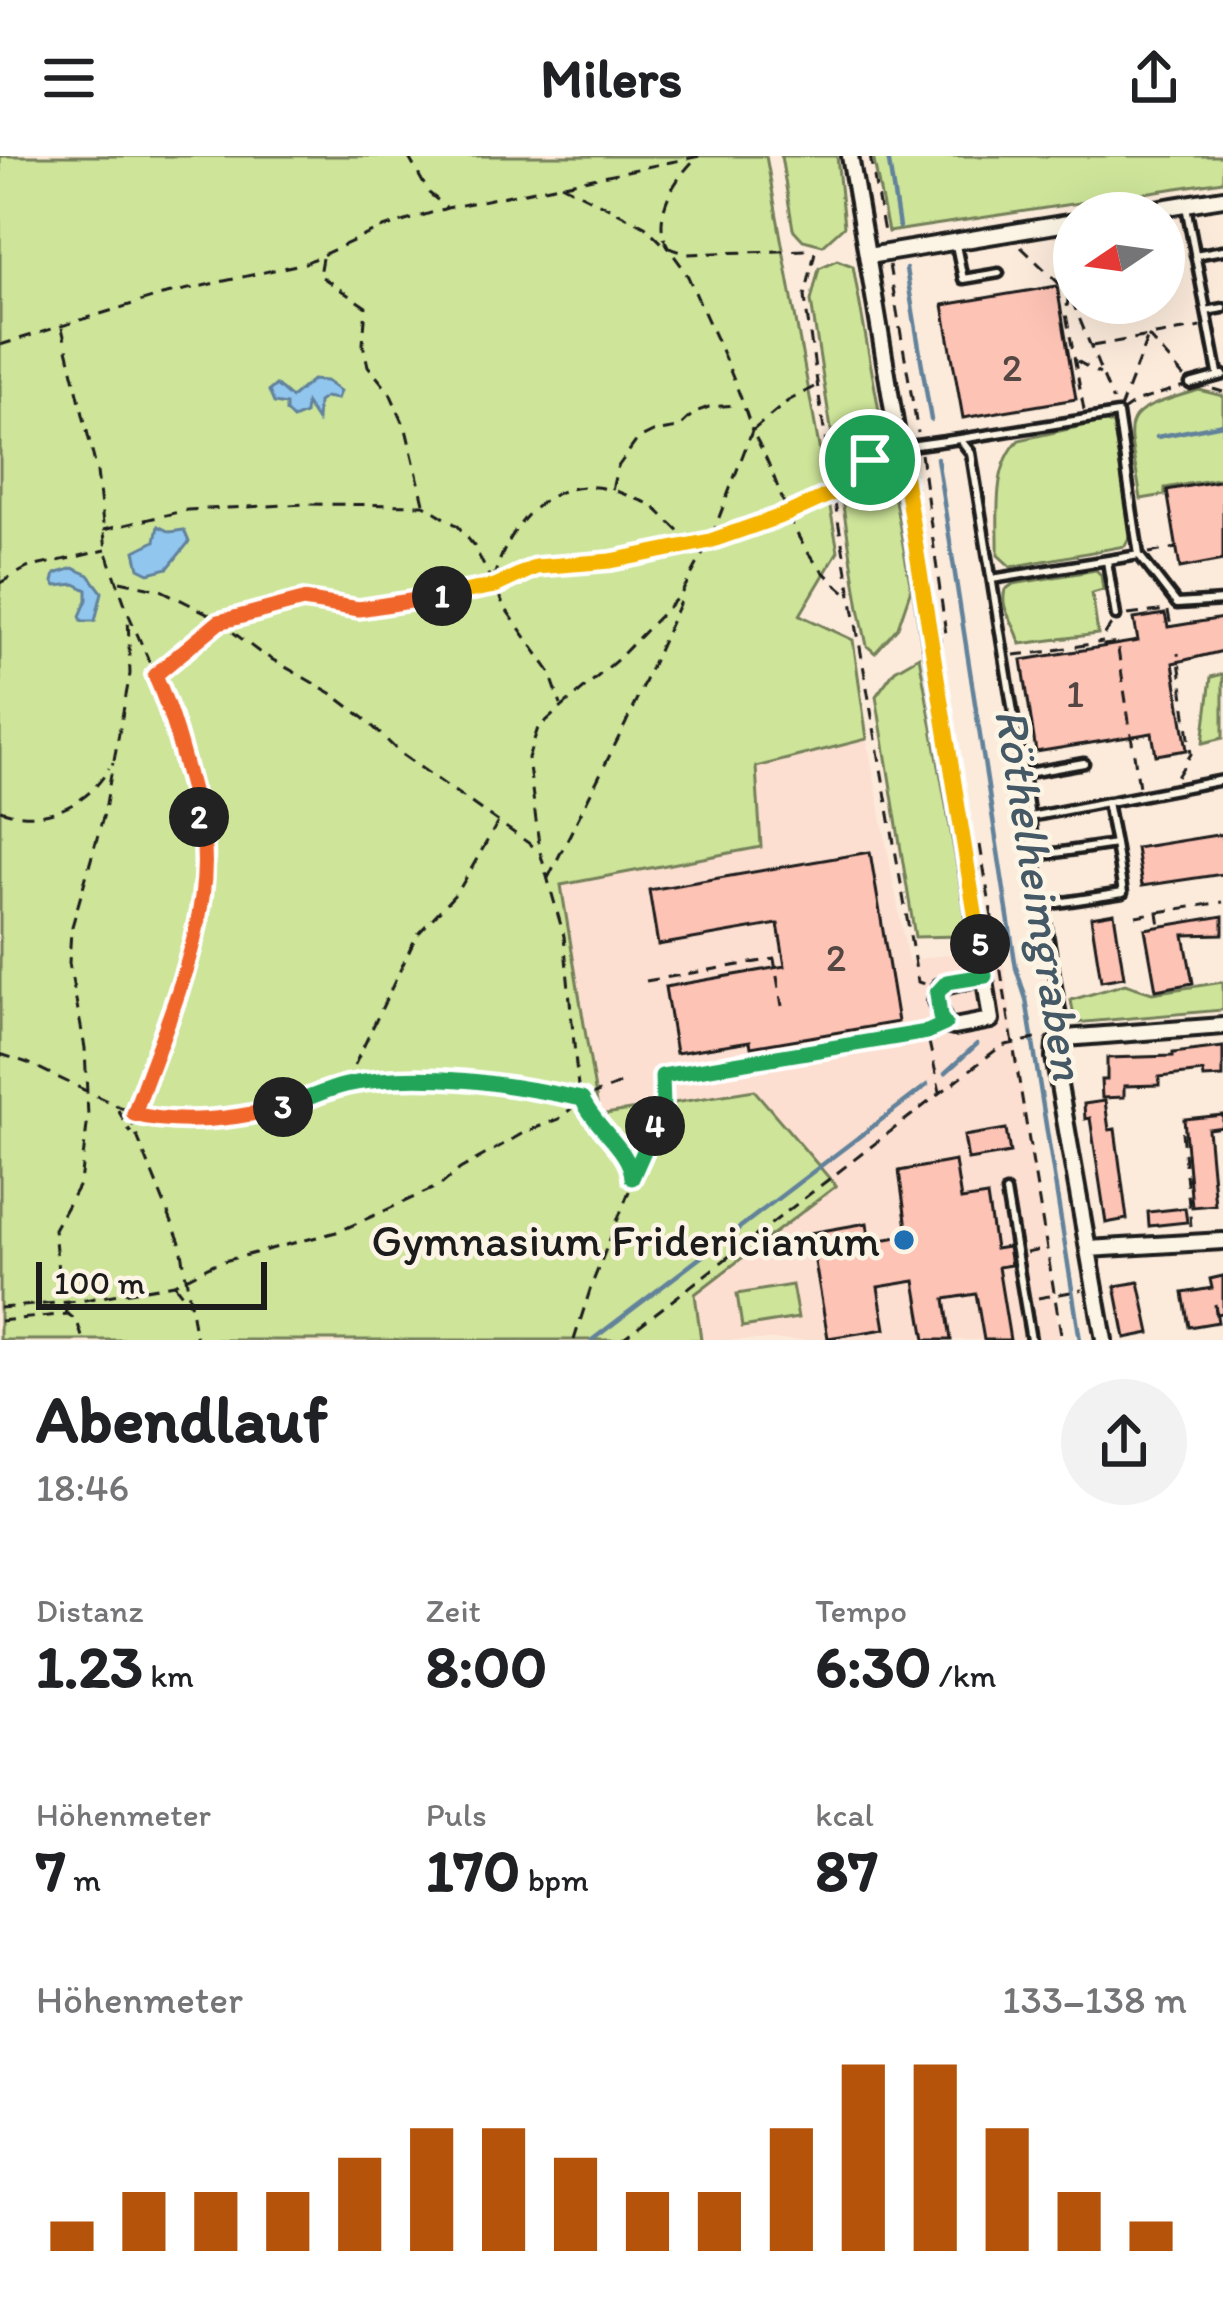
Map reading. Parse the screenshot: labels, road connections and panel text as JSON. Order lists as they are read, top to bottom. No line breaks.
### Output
{"water":["Röthelheimgraben"],"places":["Gymnasium Fridericianum"],"house_numbers":["2","1","2"],"scale_bar":"100 m","north":"left","page":{"header":"Milers","pins":["1","2","5","3","4"],"scale":"100 m","heading":["Abendlauf","18:46"],"stats":[["Distanz","1.23 km"],["Zeit","8:00"],["Tempo","6:30 /km"],["Höhenmeter","7 m"],["Puls","170 bpm"],["kcal","87"]],"chart":["Höhenmeter","133–138 m"]}}
